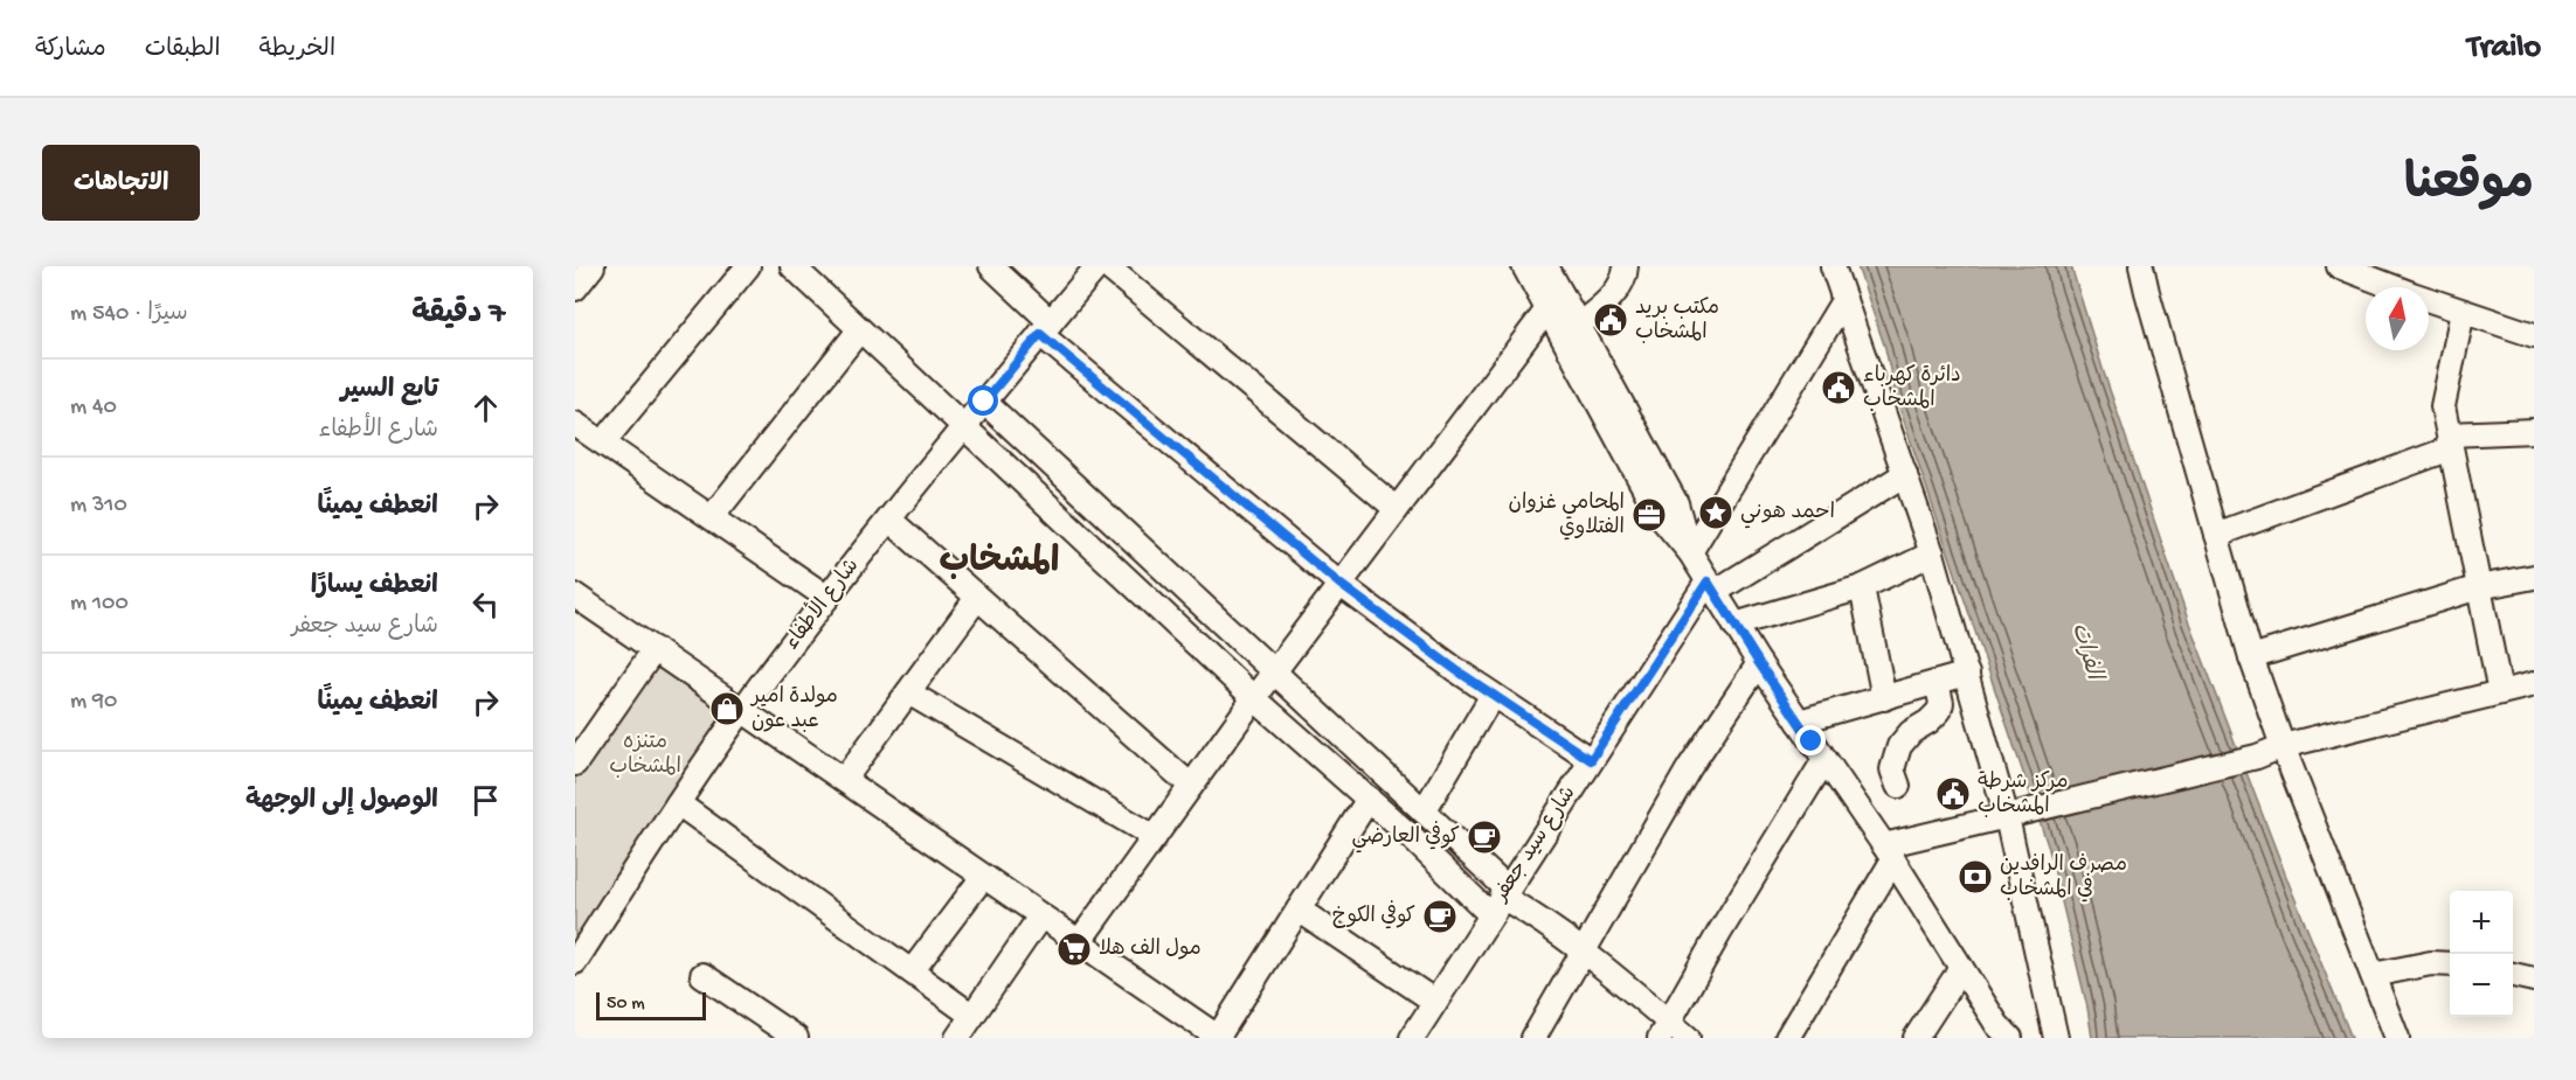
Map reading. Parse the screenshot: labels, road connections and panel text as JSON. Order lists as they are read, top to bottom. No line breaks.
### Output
{"streets":{"street":["شارع الأطفاء","شارع سيد جعفر"]},"districts":["المشخاب"],"water":["الفرات"],"parks":["متنزه المشخاب"],"places":{"public building":["مكتب بريد المشخاب","دائرة كهرباء المشخاب","مركز شرطة المشخاب"],"place":["احمد هوني"],"office":["المحامي غزوان الفتلاوي"],"shop":["مولدة امير عبد عون"],"cafe":["كوفي العارضي","كوفي الكوخ"],"bank":["مصرف الرافدين في المشخاب"],"supermarket":["مول الف هلا"]},"scale_bar":"50 m","north":"top","page":{"header":"Trailo","nav":["الخريطة","الطبقات","مشاركة"],"title":"موقعنا","buttons":"الاتجاهات","heading":["7 دقيقة","سيرًا · 540 m"],"list":[["تابع السير","شارع الأطفاء","40 m"],["انعطف يمينًا","310 m"],["انعطف يسارًا","شارع سيد جعفر","100 m"],["انعطف يمينًا","90 m"],"الوصول إلى الوجهة"],"map_buttons":["+","−"],"scale":"50 m"}}
